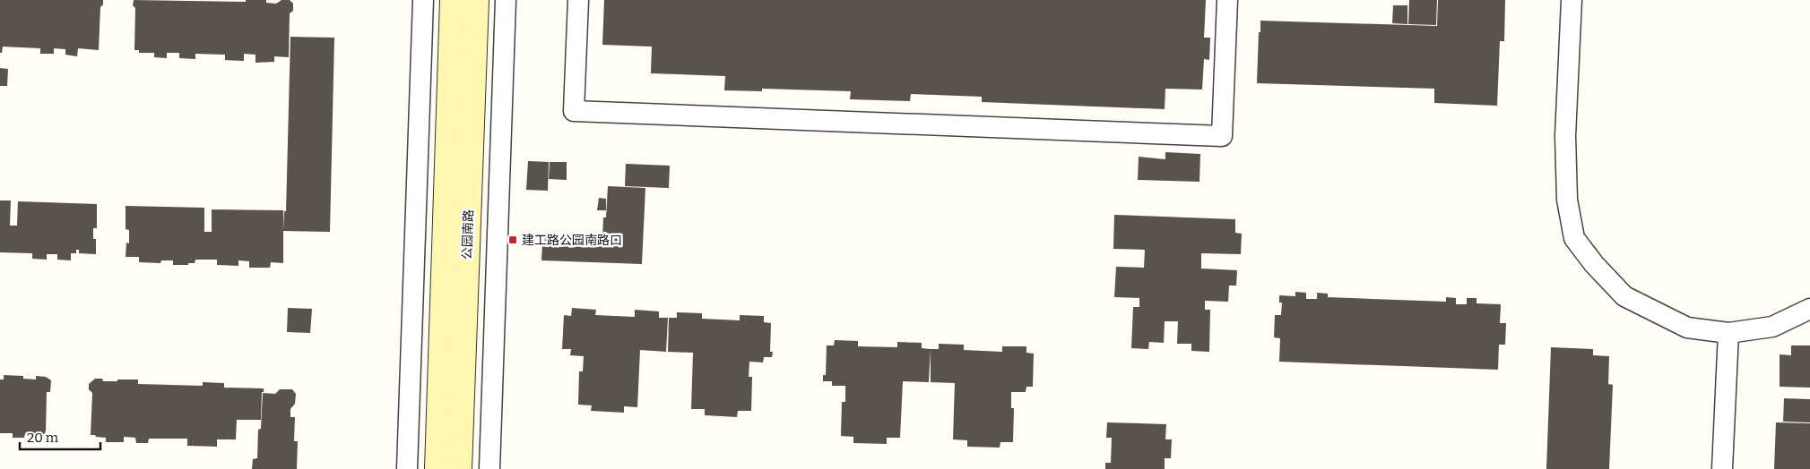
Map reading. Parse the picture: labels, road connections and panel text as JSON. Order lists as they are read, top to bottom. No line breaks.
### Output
{"streets":{"main road":["公园南路"]},"places":{"transit":["建工路公园南路口"]},"scale_bar":"20 m"}
